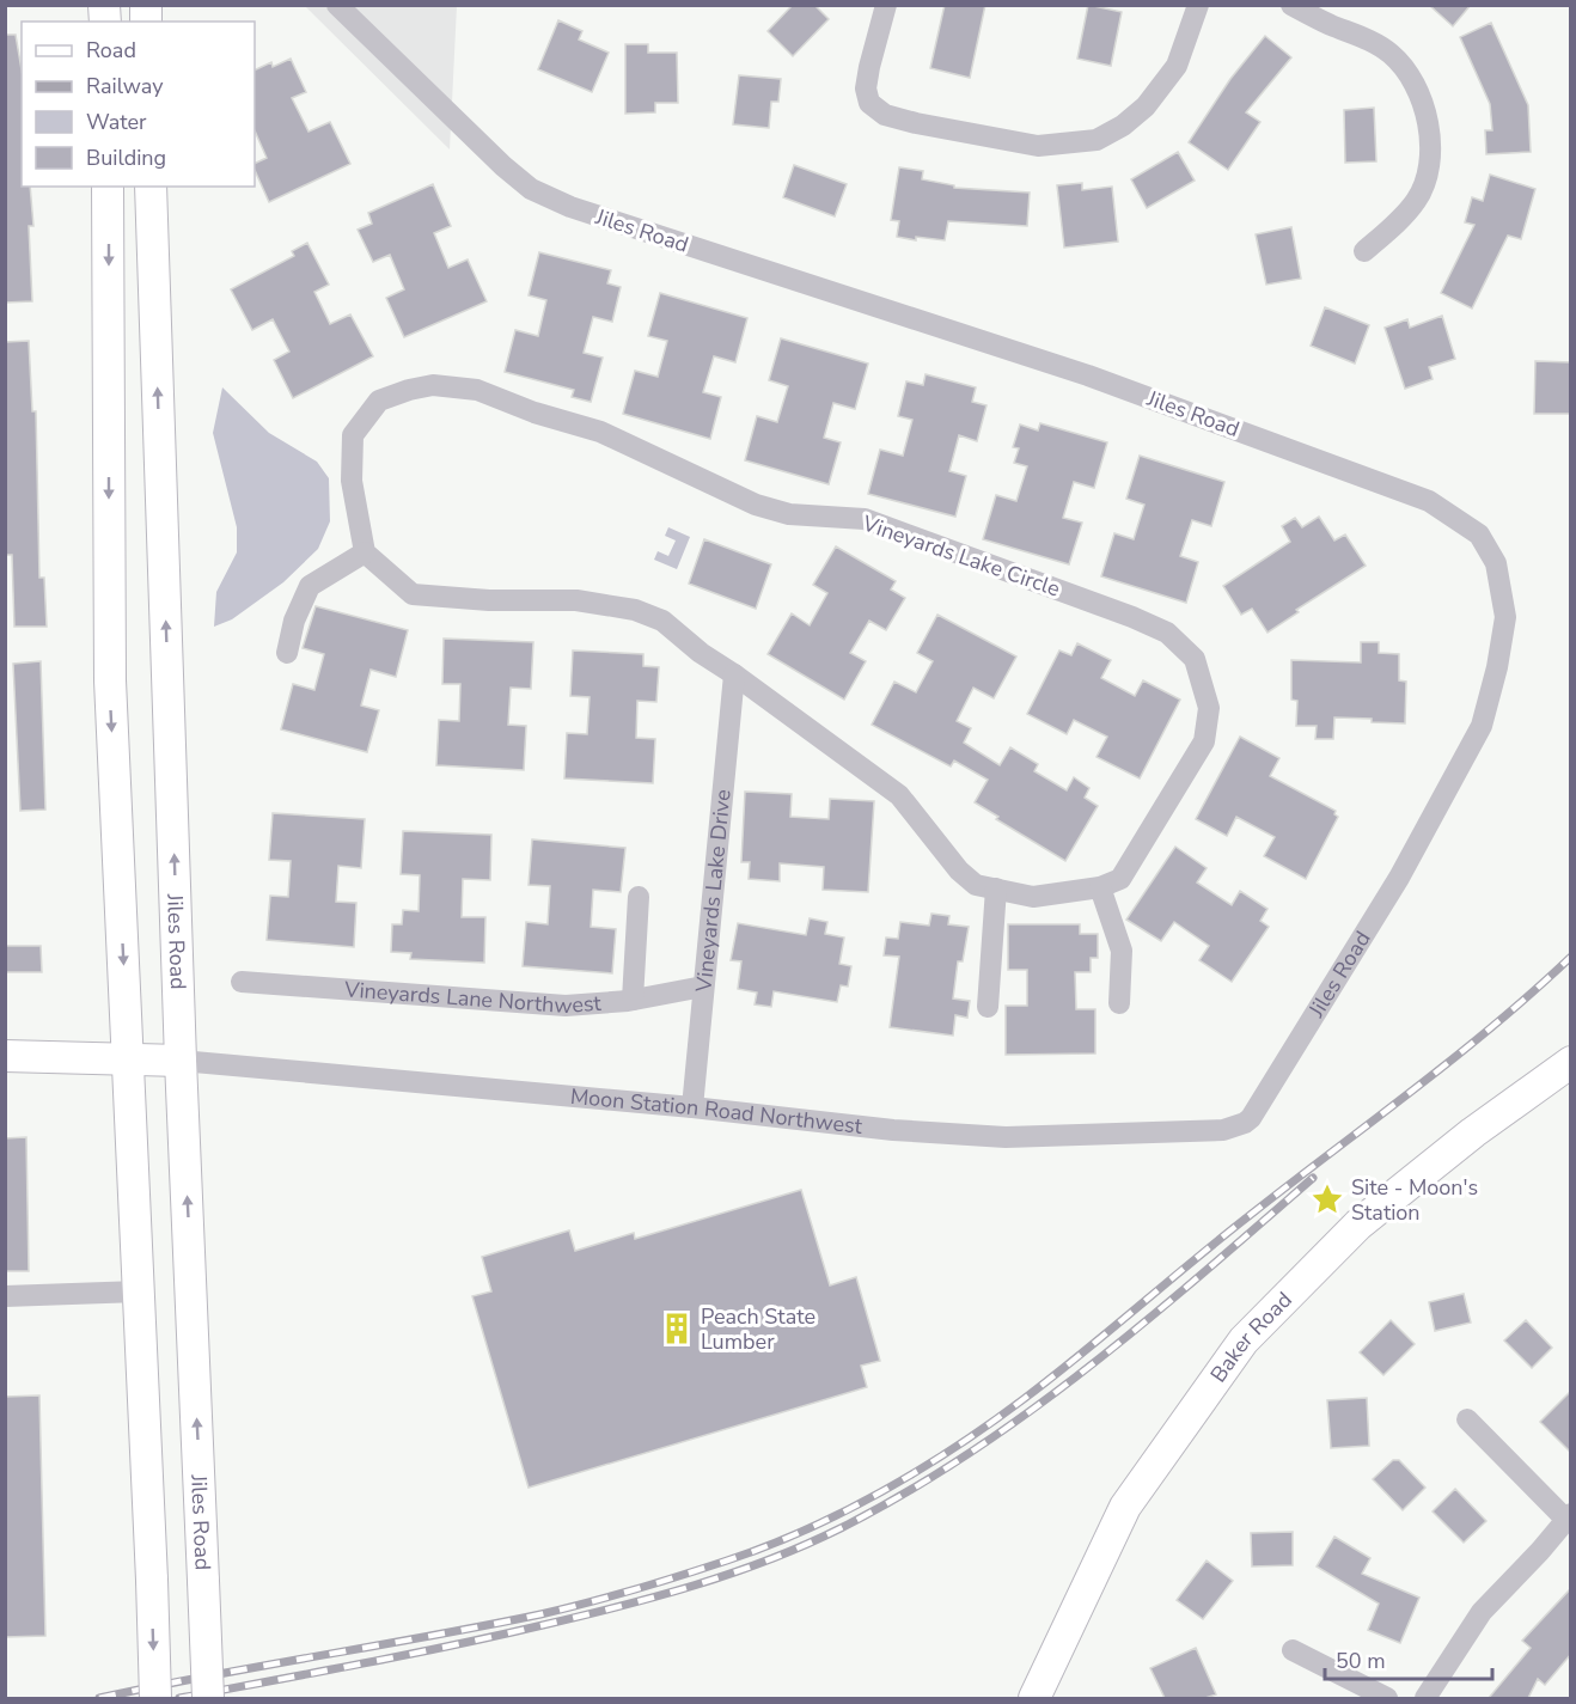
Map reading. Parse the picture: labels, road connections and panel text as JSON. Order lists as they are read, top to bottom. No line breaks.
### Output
{"streets":{"street":["Jiles Road","Vineyards Lake Circle","Vineyards Lake Drive","Vineyards Lane Northwest","Moon Station Road Northwest","Baker Road"]},"crossings":[["Jiles Road","Moon Station Road Northwest"],["Vineyards Lake Circle","Vineyards Lake Drive"],["Vineyards Lake Drive","Vineyards Lane Northwest"],["Vineyards Lake Drive","Moon Station Road Northwest"]],"places":{"place":["Site - Moon's Station"],"building":["Peach State Lumber"]},"legend":["Road","Railway","Water","Building"],"scale_bar":"50 m"}
